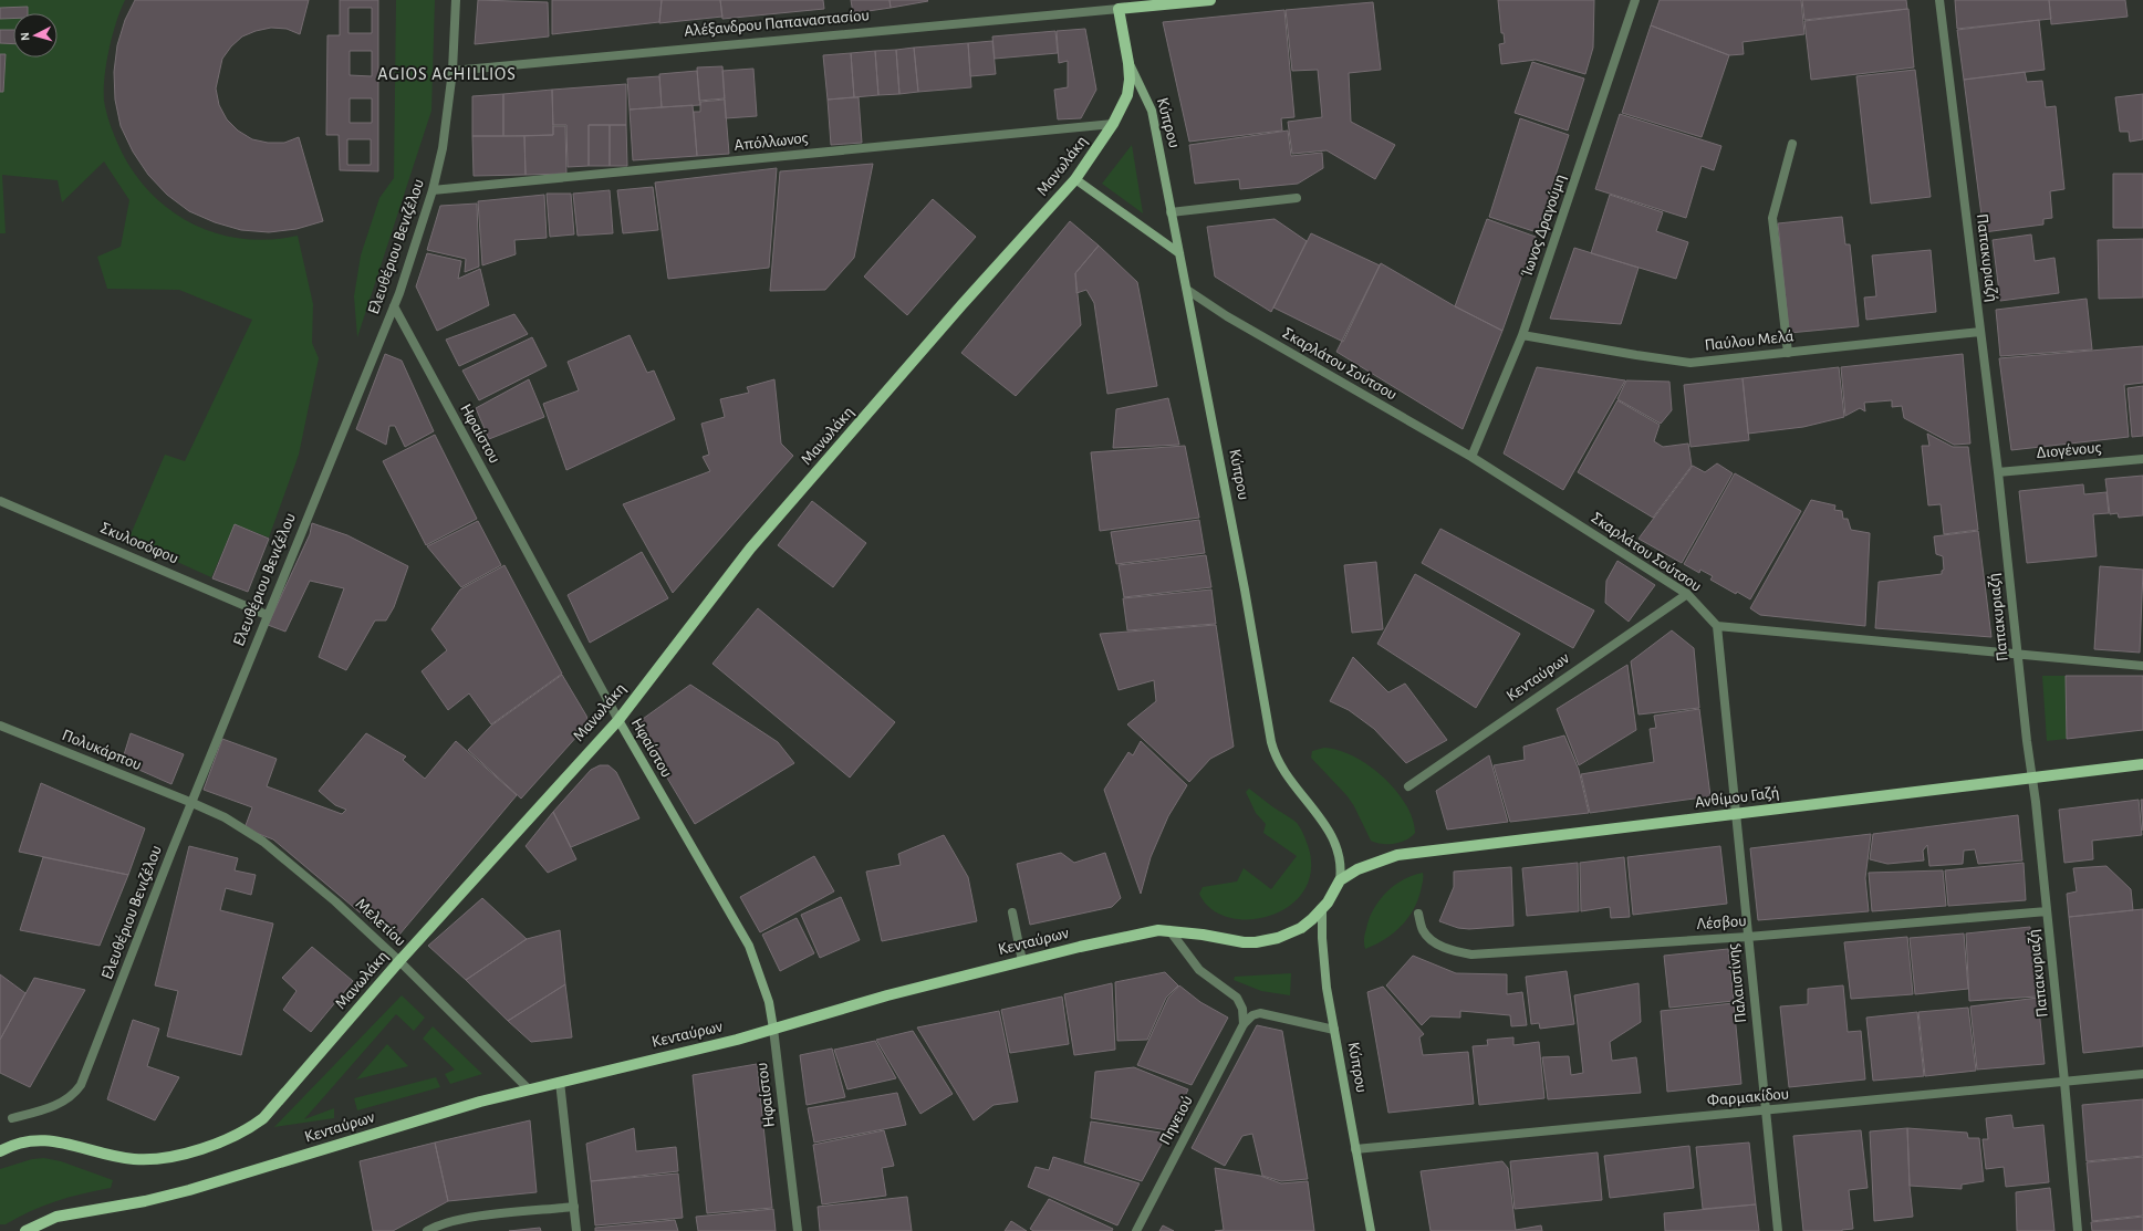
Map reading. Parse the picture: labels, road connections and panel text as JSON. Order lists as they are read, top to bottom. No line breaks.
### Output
{"streets":{"main road":["Αλέξανδρου Παπαναστασίου","Κύπρου","Μανωλάκη","Ηφαίστου","Κενταύρων","Ανθίμου Γαζή"],"street":["Απόλλωνος","Ίωνος Δραγούμη","Ελευθέριου Βενιζέλου","Παπακυριαζή","Παύλου Μελά","Σκαρλάτου Σούτσου","Διογένους","Σκυλοσόφου","Πολυκάρπου","Μελετίου","Λέσβου","Παλαιστίνης","Φαρμακίδου","Πηνειού"]},"crossings":[["Αλέξανδρου Παπαναστασίου","Κύπρου"],["Αλέξανδρου Παπαναστασίου","Ελευθέριου Βενιζέλου"],["Κύπρου","Απόλλωνος"],["Κύπρου","Μανωλάκη"],["Κύπρου","Σκαρλάτου Σούτσου"],["Κύπρου","Κενταύρων"],["Κύπρου","Ανθίμου Γαζή"],["Κύπρου","Φαρμακίδου"],["Απόλλωνος","Μανωλάκη"],["Απόλλωνος","Ελευθέριου Βενιζέλου"],["Μανωλάκη","Ηφαίστου"],["Μανωλάκη","Μελετίου"],["Ίωνος Δραγούμη","Παύλου Μελά"],["Ίωνος Δραγούμη","Σκαρλάτου Σούτσου"],["Ελευθέριου Βενιζέλου","Ηφαίστου"],["Ελευθέριου Βενιζέλου","Σκυλοσόφου"],["Ελευθέριου Βενιζέλου","Πολυκάρπου"],["Ελευθέριου Βενιζέλου","Μελετίου"],["Παπακυριαζή","Παύλου Μελά"],["Παπακυριαζή","Διογένους"],["Παπακυριαζή","Ανθίμου Γαζή"],["Παπακυριαζή","Λέσβου"],["Παπακυριαζή","Φαρμακίδου"],["Σκαρλάτου Σούτσου","Κενταύρων"],["Σκαρλάτου Σούτσου","Παλαιστίνης"],["Ηφαίστου","Κενταύρων"],["Κενταύρων","Ανθίμου Γαζή"],["Κενταύρων","Μελετίου"],["Πολυκάρπου","Μελετίου"],["Ανθίμου Γαζή","Παλαιστίνης"],["Λέσβου","Παλαιστίνης"],["Παλαιστίνης","Φαρμακίδου"]],"districts":["AGIOS ACHILLIOS"],"north":"left"}
